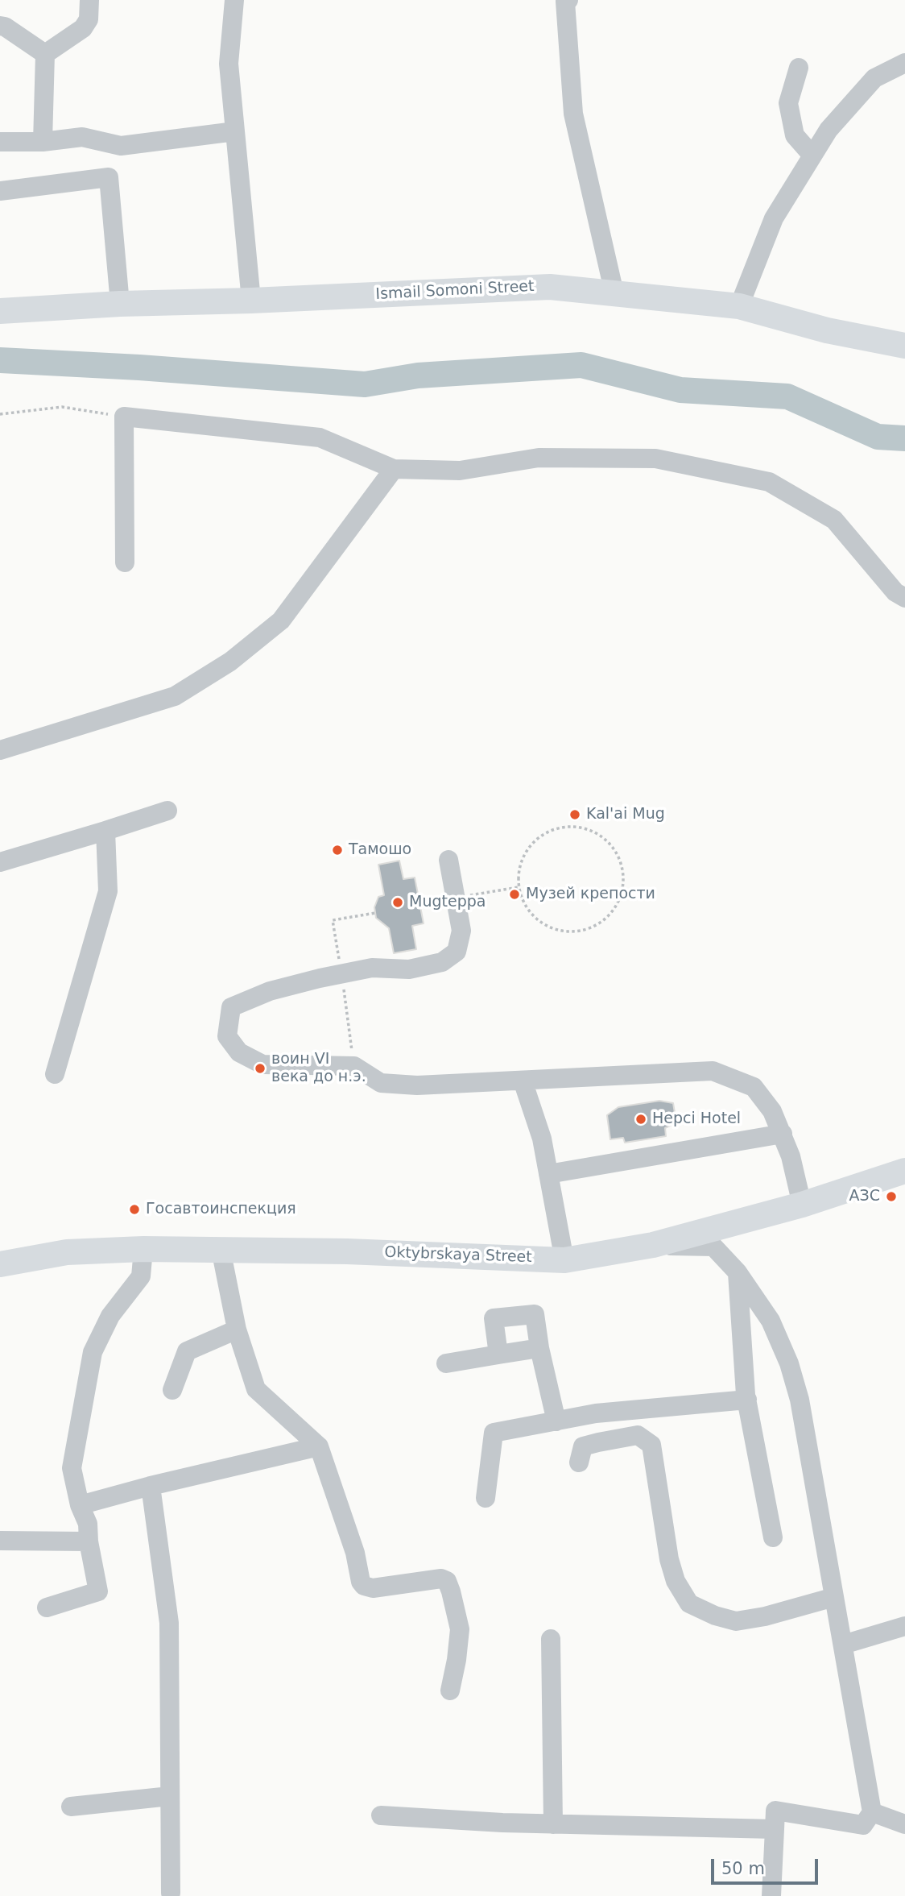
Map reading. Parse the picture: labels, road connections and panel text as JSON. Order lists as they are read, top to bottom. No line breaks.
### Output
{"streets":{"main road":["Ismail Somoni Street","Oktybrskaya Street"]},"places":["Kal'ai Mug","Тамошо","Музей крепости","Mugteppa","воин VI века до н.э.","Hepci Hotel","АЗС","Госавтоинспекция"],"scale_bar":"50 m"}
